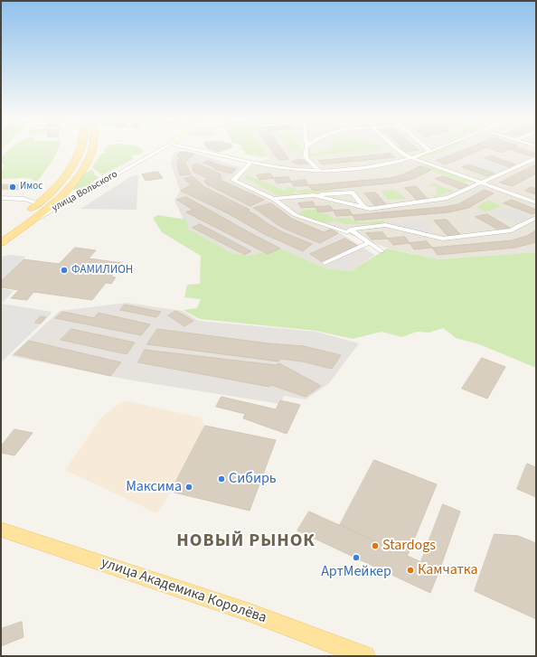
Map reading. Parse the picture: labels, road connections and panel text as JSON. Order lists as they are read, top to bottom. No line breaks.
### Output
{"streets":{"main road":["улица Академика Королёва"],"street":["улица Вольского"]},"districts":["НОВЫЙ РЫНОК"],"places":["Имос","ФАМИЛИОН","Сибирь","Максима","Stardogs","АртМейкер","Камчатка"]}
